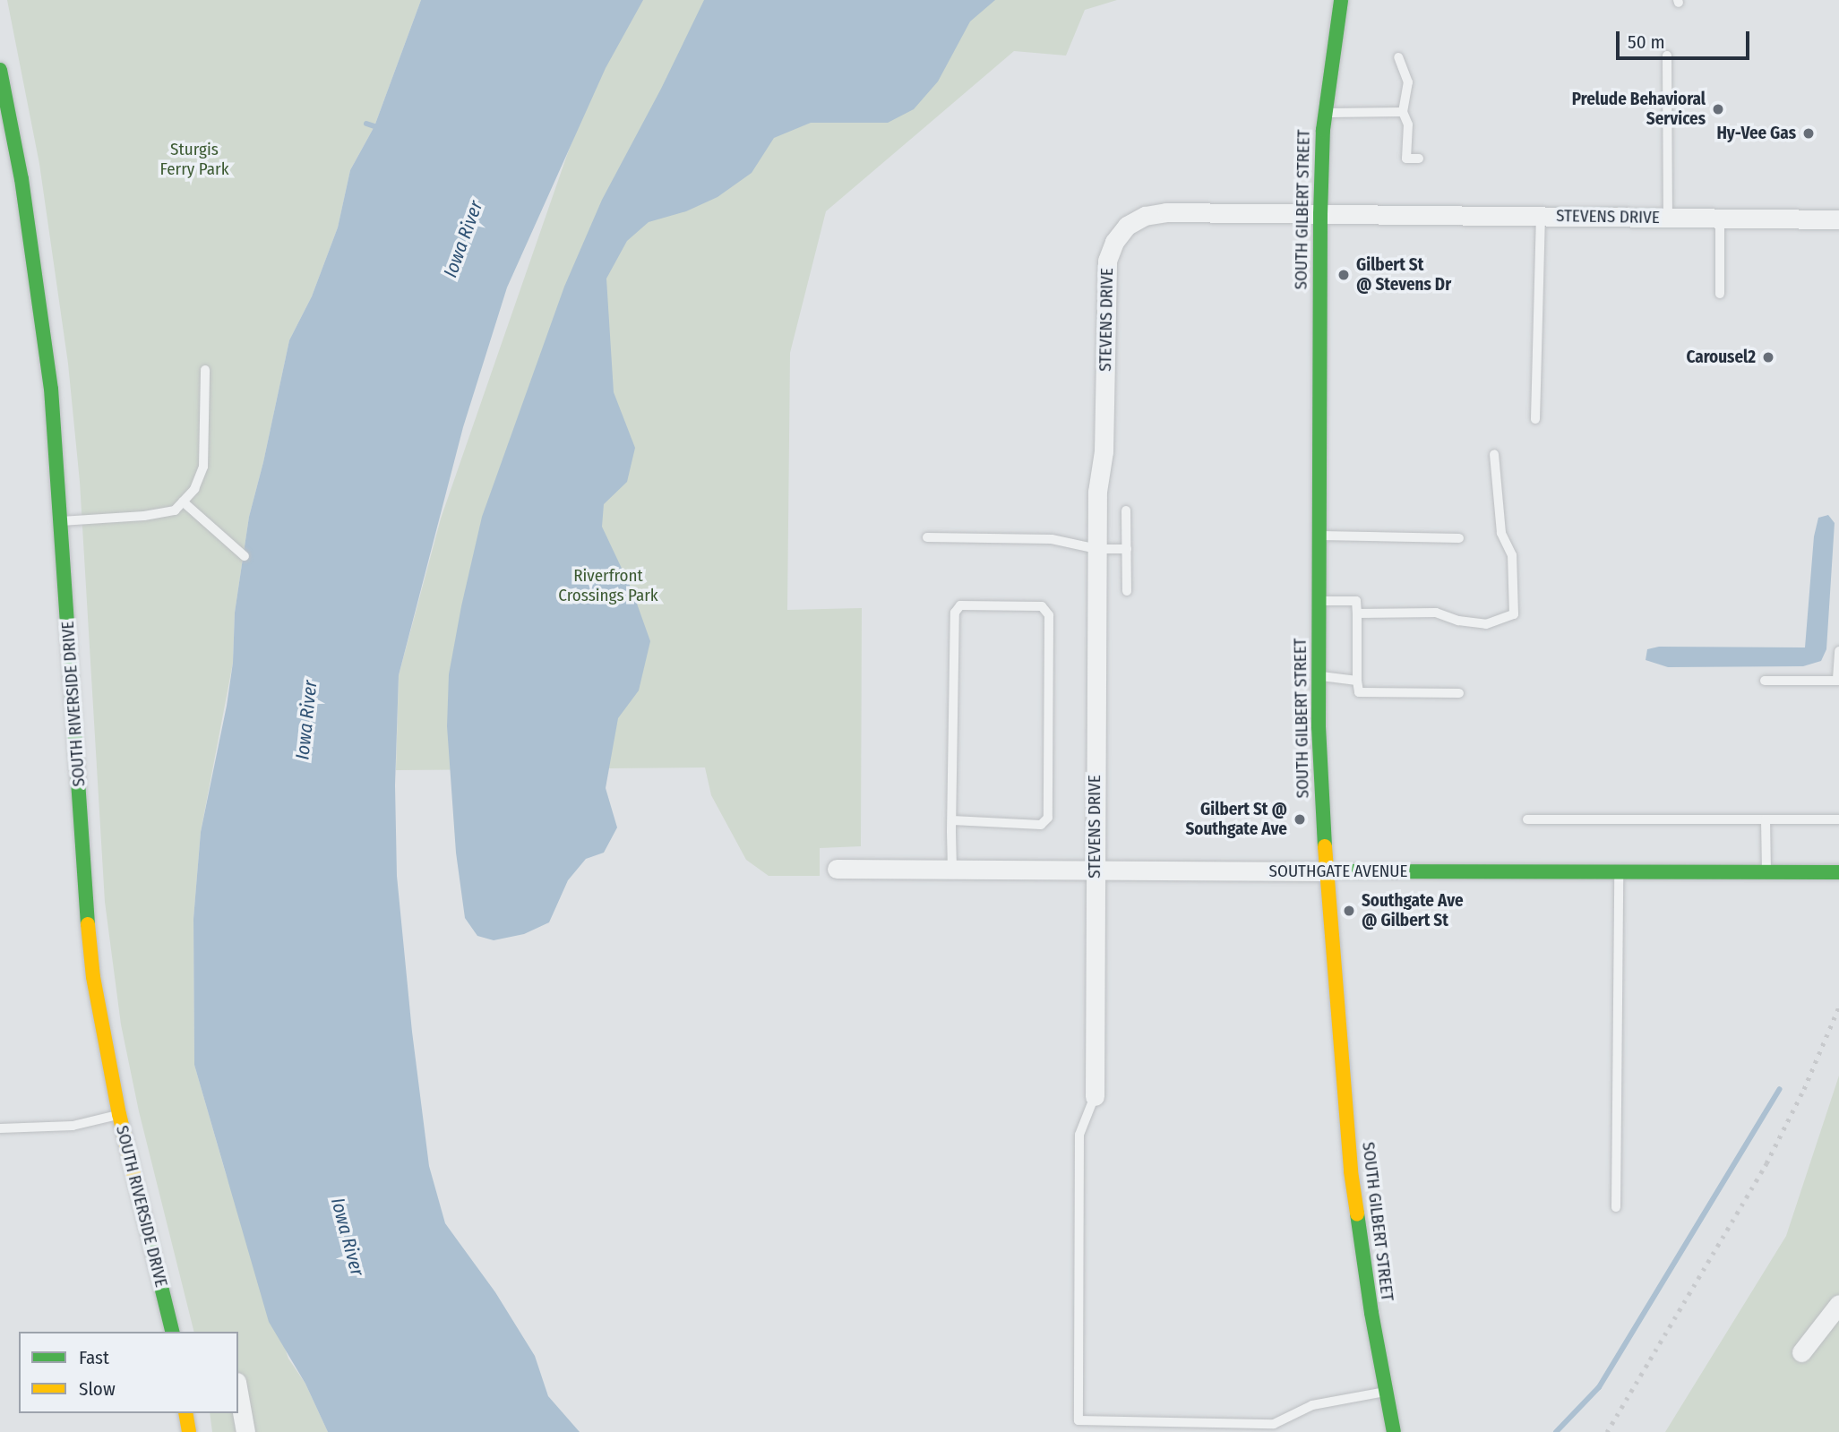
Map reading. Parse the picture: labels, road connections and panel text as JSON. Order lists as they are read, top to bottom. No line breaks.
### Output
{"streets":{"main road":["SOUTH GILBERT STREET","SOUTH RIVERSIDE DRIVE","SOUTHGATE AVENUE"],"street":["STEVENS DRIVE"]},"crossings":[["SOUTH GILBERT STREET","STEVENS DRIVE"],["SOUTH GILBERT STREET","SOUTHGATE AVENUE"],["STEVENS DRIVE","SOUTHGATE AVENUE"]],"water":["Iowa River"],"parks":["Sturgis Ferry Park","Riverfront Crossings Park"],"places":["Prelude Behavioral Services","Hy-Vee Gas","Gilbert St @ Stevens Dr","Carousel2","Gilbert St @ Southgate Ave","Southgate Ave @ Gilbert St"],"legend":["Fast","Slow"],"scale_bar":"50 m"}
